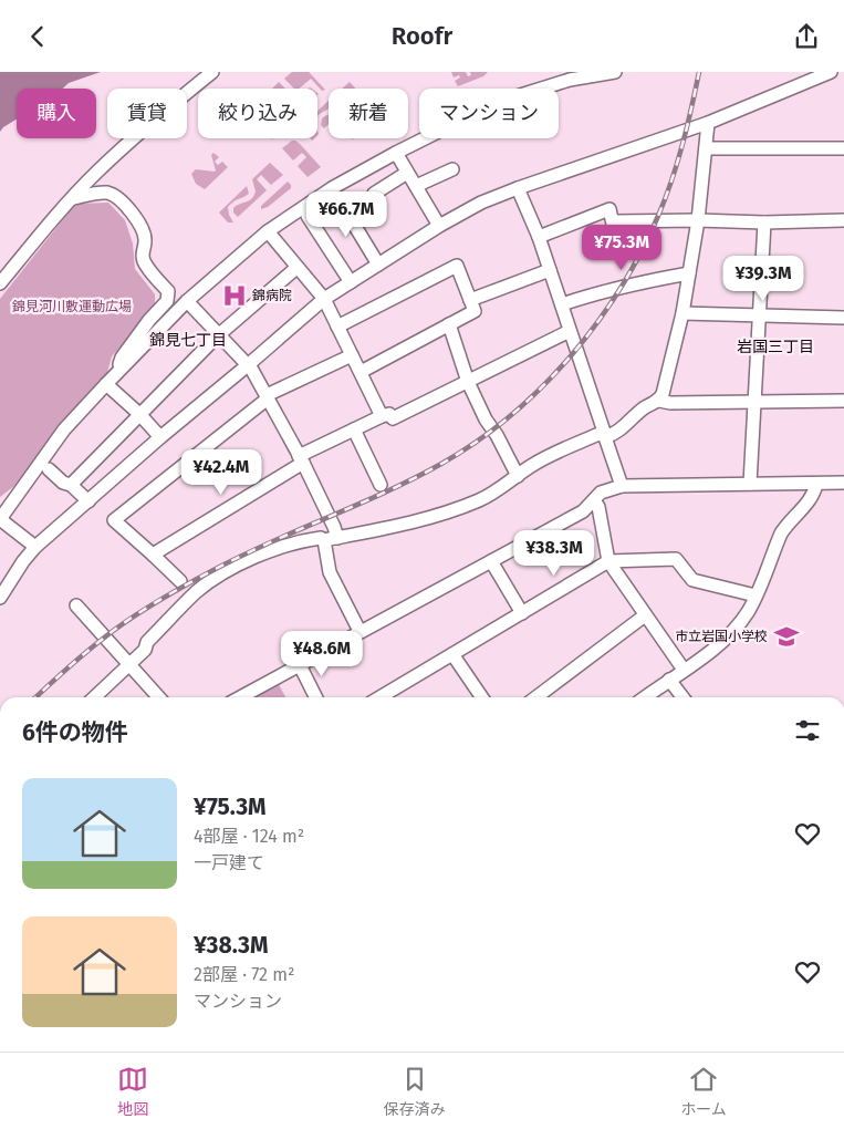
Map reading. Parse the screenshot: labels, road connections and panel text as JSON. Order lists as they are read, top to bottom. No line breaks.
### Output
{"districts":["錦見七丁目","岩国三丁目"],"parks":["錦見河川敷運動広場"],"places":{"hospital":["錦病院"],"school or university":["市立岩国小学校"]},"page":{"header":"Roofr","chip":["購入","賃貸","絞り込み","新着","マンション"],"price":["¥66.7M","¥75.3M","¥39.3M","¥42.4M","¥38.3M","¥48.6M"],"heading":"6件の物件","list":[{"name":"¥75.3M","note":"4部屋 · 124 m² · 一戸建て"},{"name":"¥38.3M","note":"2部屋 · 72 m² · マンション"}],"tabs":["地図","保存済み","ホーム"]}}
